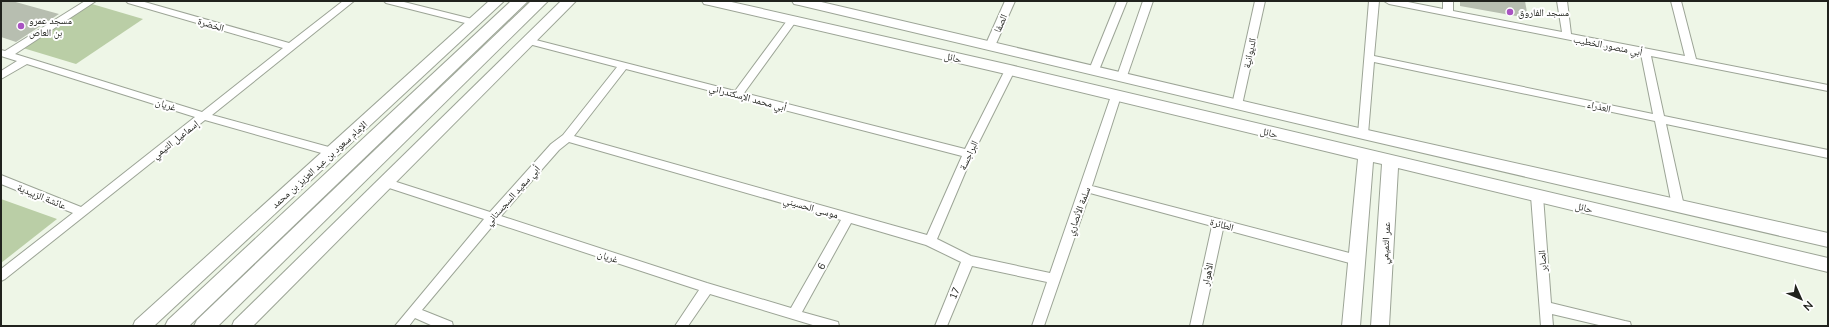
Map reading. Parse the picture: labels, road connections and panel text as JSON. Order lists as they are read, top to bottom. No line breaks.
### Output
{"streets":{"main road":["الإمام سعود بن عبد العزيز بن محمد"],"street":["الصفا","الخضرة","أبي منصور الخطيب","الديوانية","حائل","أبي محمد الإسكندراني","غريان","العذراء","إسماعيل التيمي","البراجسة","أبي سعيد السجستاني","عائشة الزبيدية","موسى الحسيني","سلمة الأنصاري","الطائرة","عمر التميمي","الصابر","6","الأهوار","17"]},"crossings":[["الصفا","حائل"],["الخضرة","إسماعيل التيمي"],["الديوانية","حائل"],["حائل","البراجسة"],["حائل","سلمة الأنصاري"],["حائل","عمر التميمي"],["حائل","الصابر"],["أبي محمد الإسكندراني","البراجسة"],["أبي محمد الإسكندراني","أبي سعيد السجستاني"],["غريان","إسماعيل التيمي"],["غريان","الإمام سعود بن عبد العزيز بن محمد"],["غريان","أبي سعيد السجستاني"],["غريان","6"],["إسماعيل التيمي","عائشة الزبيدية"],["البراجسة","موسى الحسيني"],["أبي سعيد السجستاني","موسى الحسيني"],["موسى الحسيني","سلمة الأنصاري"],["موسى الحسيني","6"],["موسى الحسيني","17"],["سلمة الأنصاري","الطائرة"],["الطائرة","الأهوار"]],"places":["مسجد الفاروق","مسجد عمرو بن العاص"],"north":"bottom right"}
